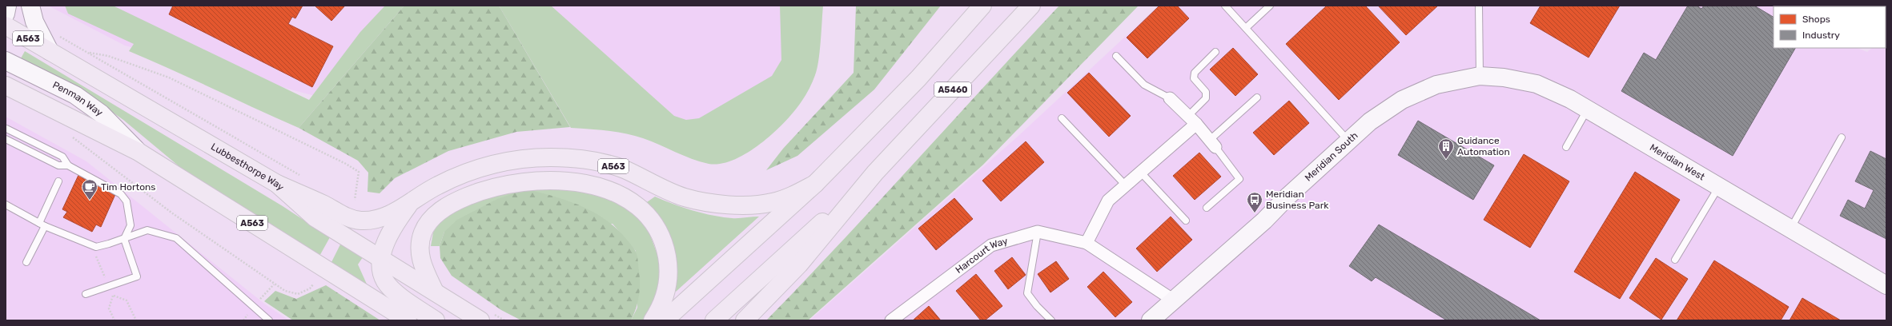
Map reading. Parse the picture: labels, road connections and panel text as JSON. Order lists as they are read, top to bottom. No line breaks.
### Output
{"streets":{"highway":["A563","A5460","Lubbesthorpe Way"],"street":["Penman Way","Meridian South","Meridian West","Harcourt Way"]},"crossings":[["A563","Penman Way"],["A563","Lubbesthorpe Way"],["Meridian South","Meridian West"],["Meridian South","Harcourt Way"]],"places":{"building":["Guidance Automation"],"cafe":["Tim Hortons"],"bus stop":["Meridian Business Park"]},"legend":["Shops","Industry"]}
